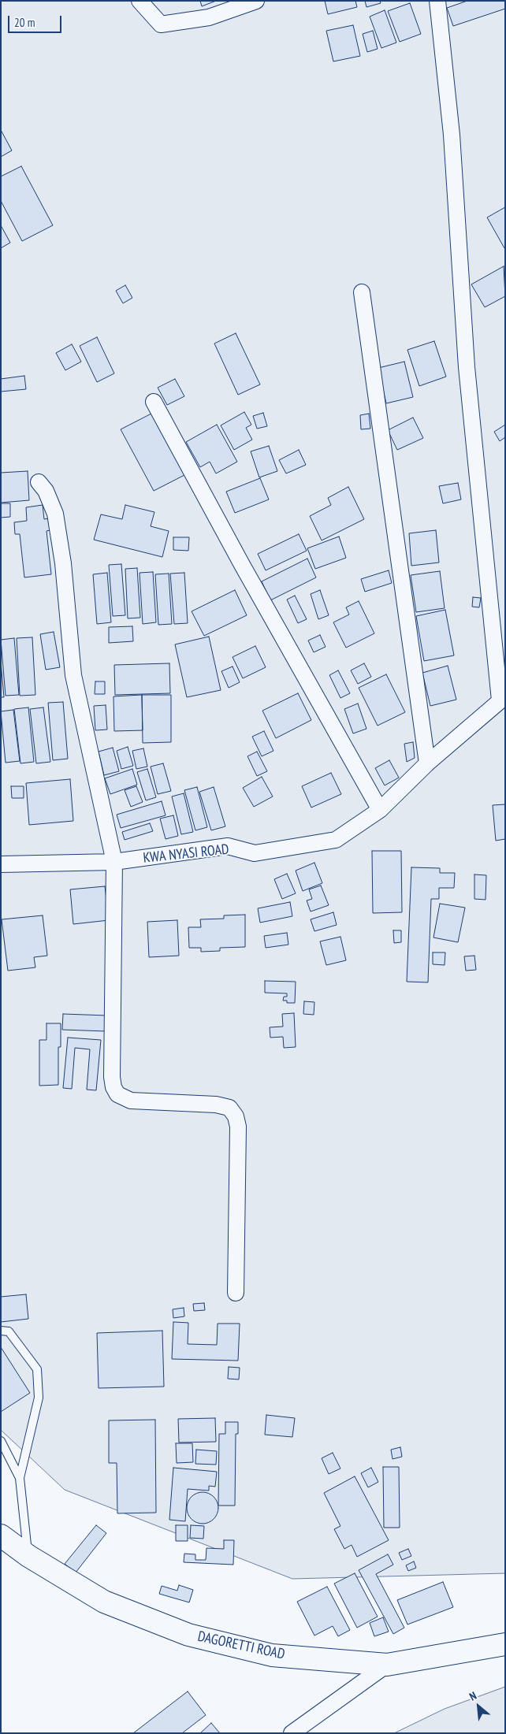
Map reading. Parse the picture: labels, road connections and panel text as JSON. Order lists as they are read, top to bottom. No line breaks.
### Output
{"streets":{"main road":["DAGORETTI ROAD"],"street":["KWA NYASI ROAD"]},"scale_bar":"20 m","north":"top left"}
